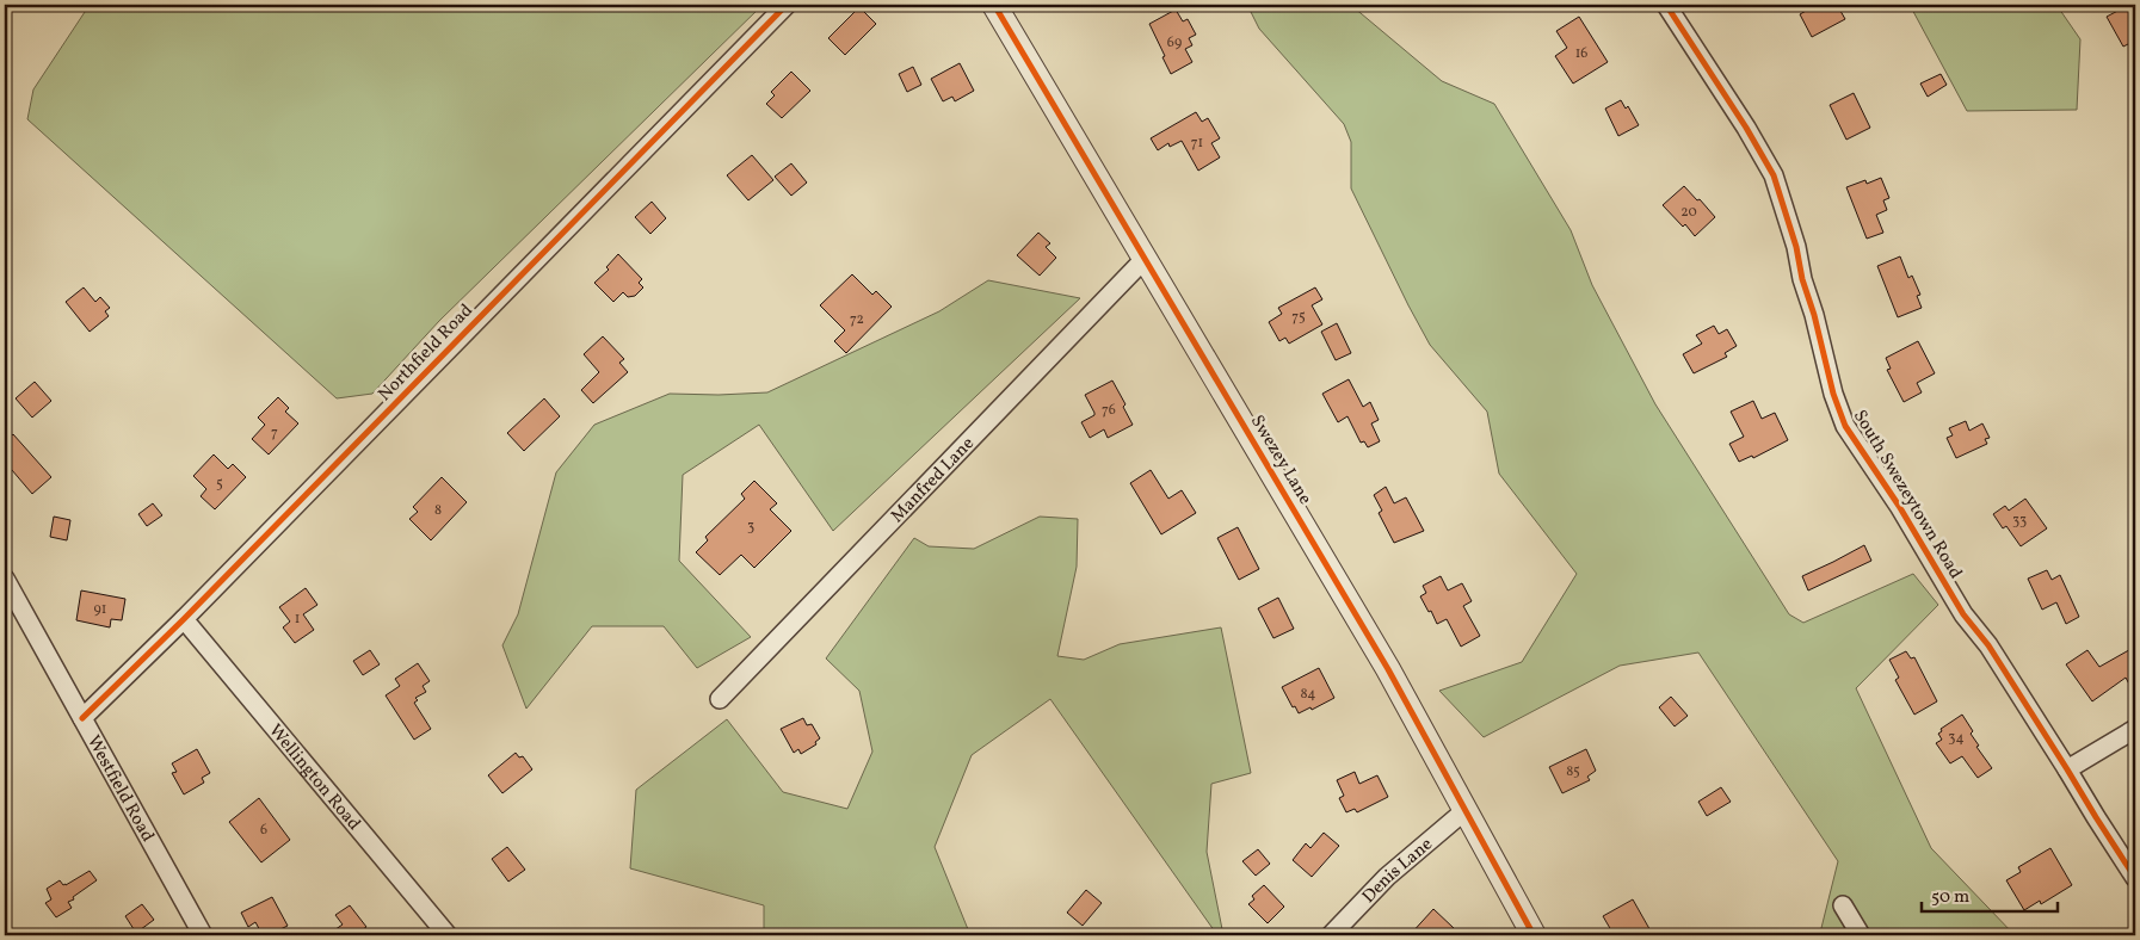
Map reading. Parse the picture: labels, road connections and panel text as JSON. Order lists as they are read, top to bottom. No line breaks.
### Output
{"streets":{"street":["Northfield Road","Swezey Lane","Manfred Lane","South Swezeytown Road","Wellington Road","Westfield Road","Denis Lane"]},"crossings":[["Northfield Road","Wellington Road"],["Northfield Road","Westfield Road"],["Swezey Lane","Manfred Lane"],["Swezey Lane","Denis Lane"]],"house_numbers":["69","16","71","20","75","72","76","7","5","8","33","3","91","1","84","34","85","6"],"scale_bar":"50 m"}
